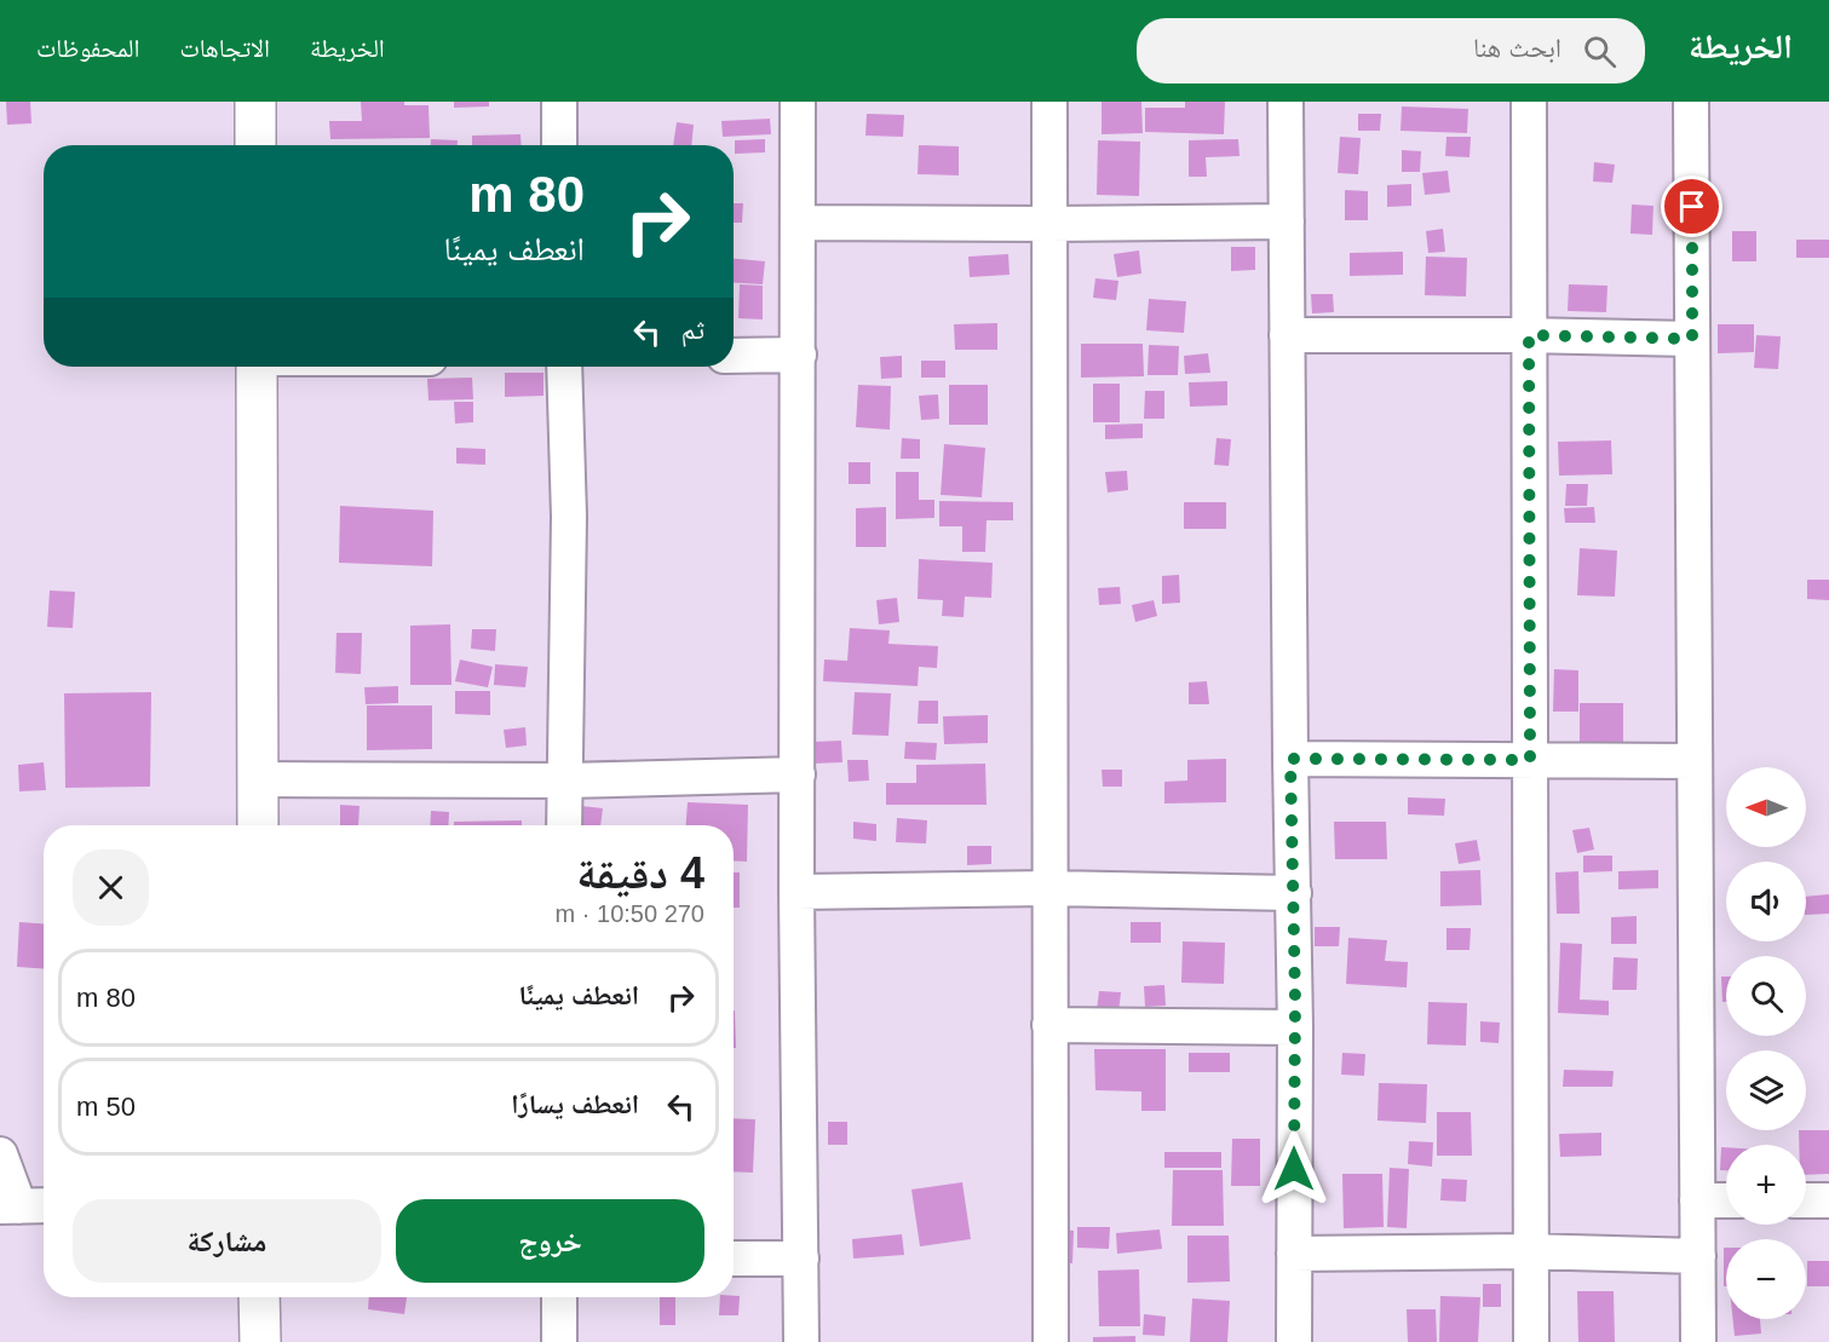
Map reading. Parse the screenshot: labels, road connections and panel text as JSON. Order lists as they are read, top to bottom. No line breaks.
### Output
{"north":"left","page":{"header":"الخريطة","search":"ابحث هنا","nav":["الخريطة","الاتجاهات","المحفوظات"],"turn":["80 m","انعطف يمينًا"],"then":"ثم","map_buttons":["+","−"],"heading":["4 دقيقة","270 m · 10:50"],"list":[{"name":"انعطف يمينًا","value":"80 m"},{"name":"انعطف يسارًا","value":"50 m"}],"buttons":["خروج","مشاركة"]}}
